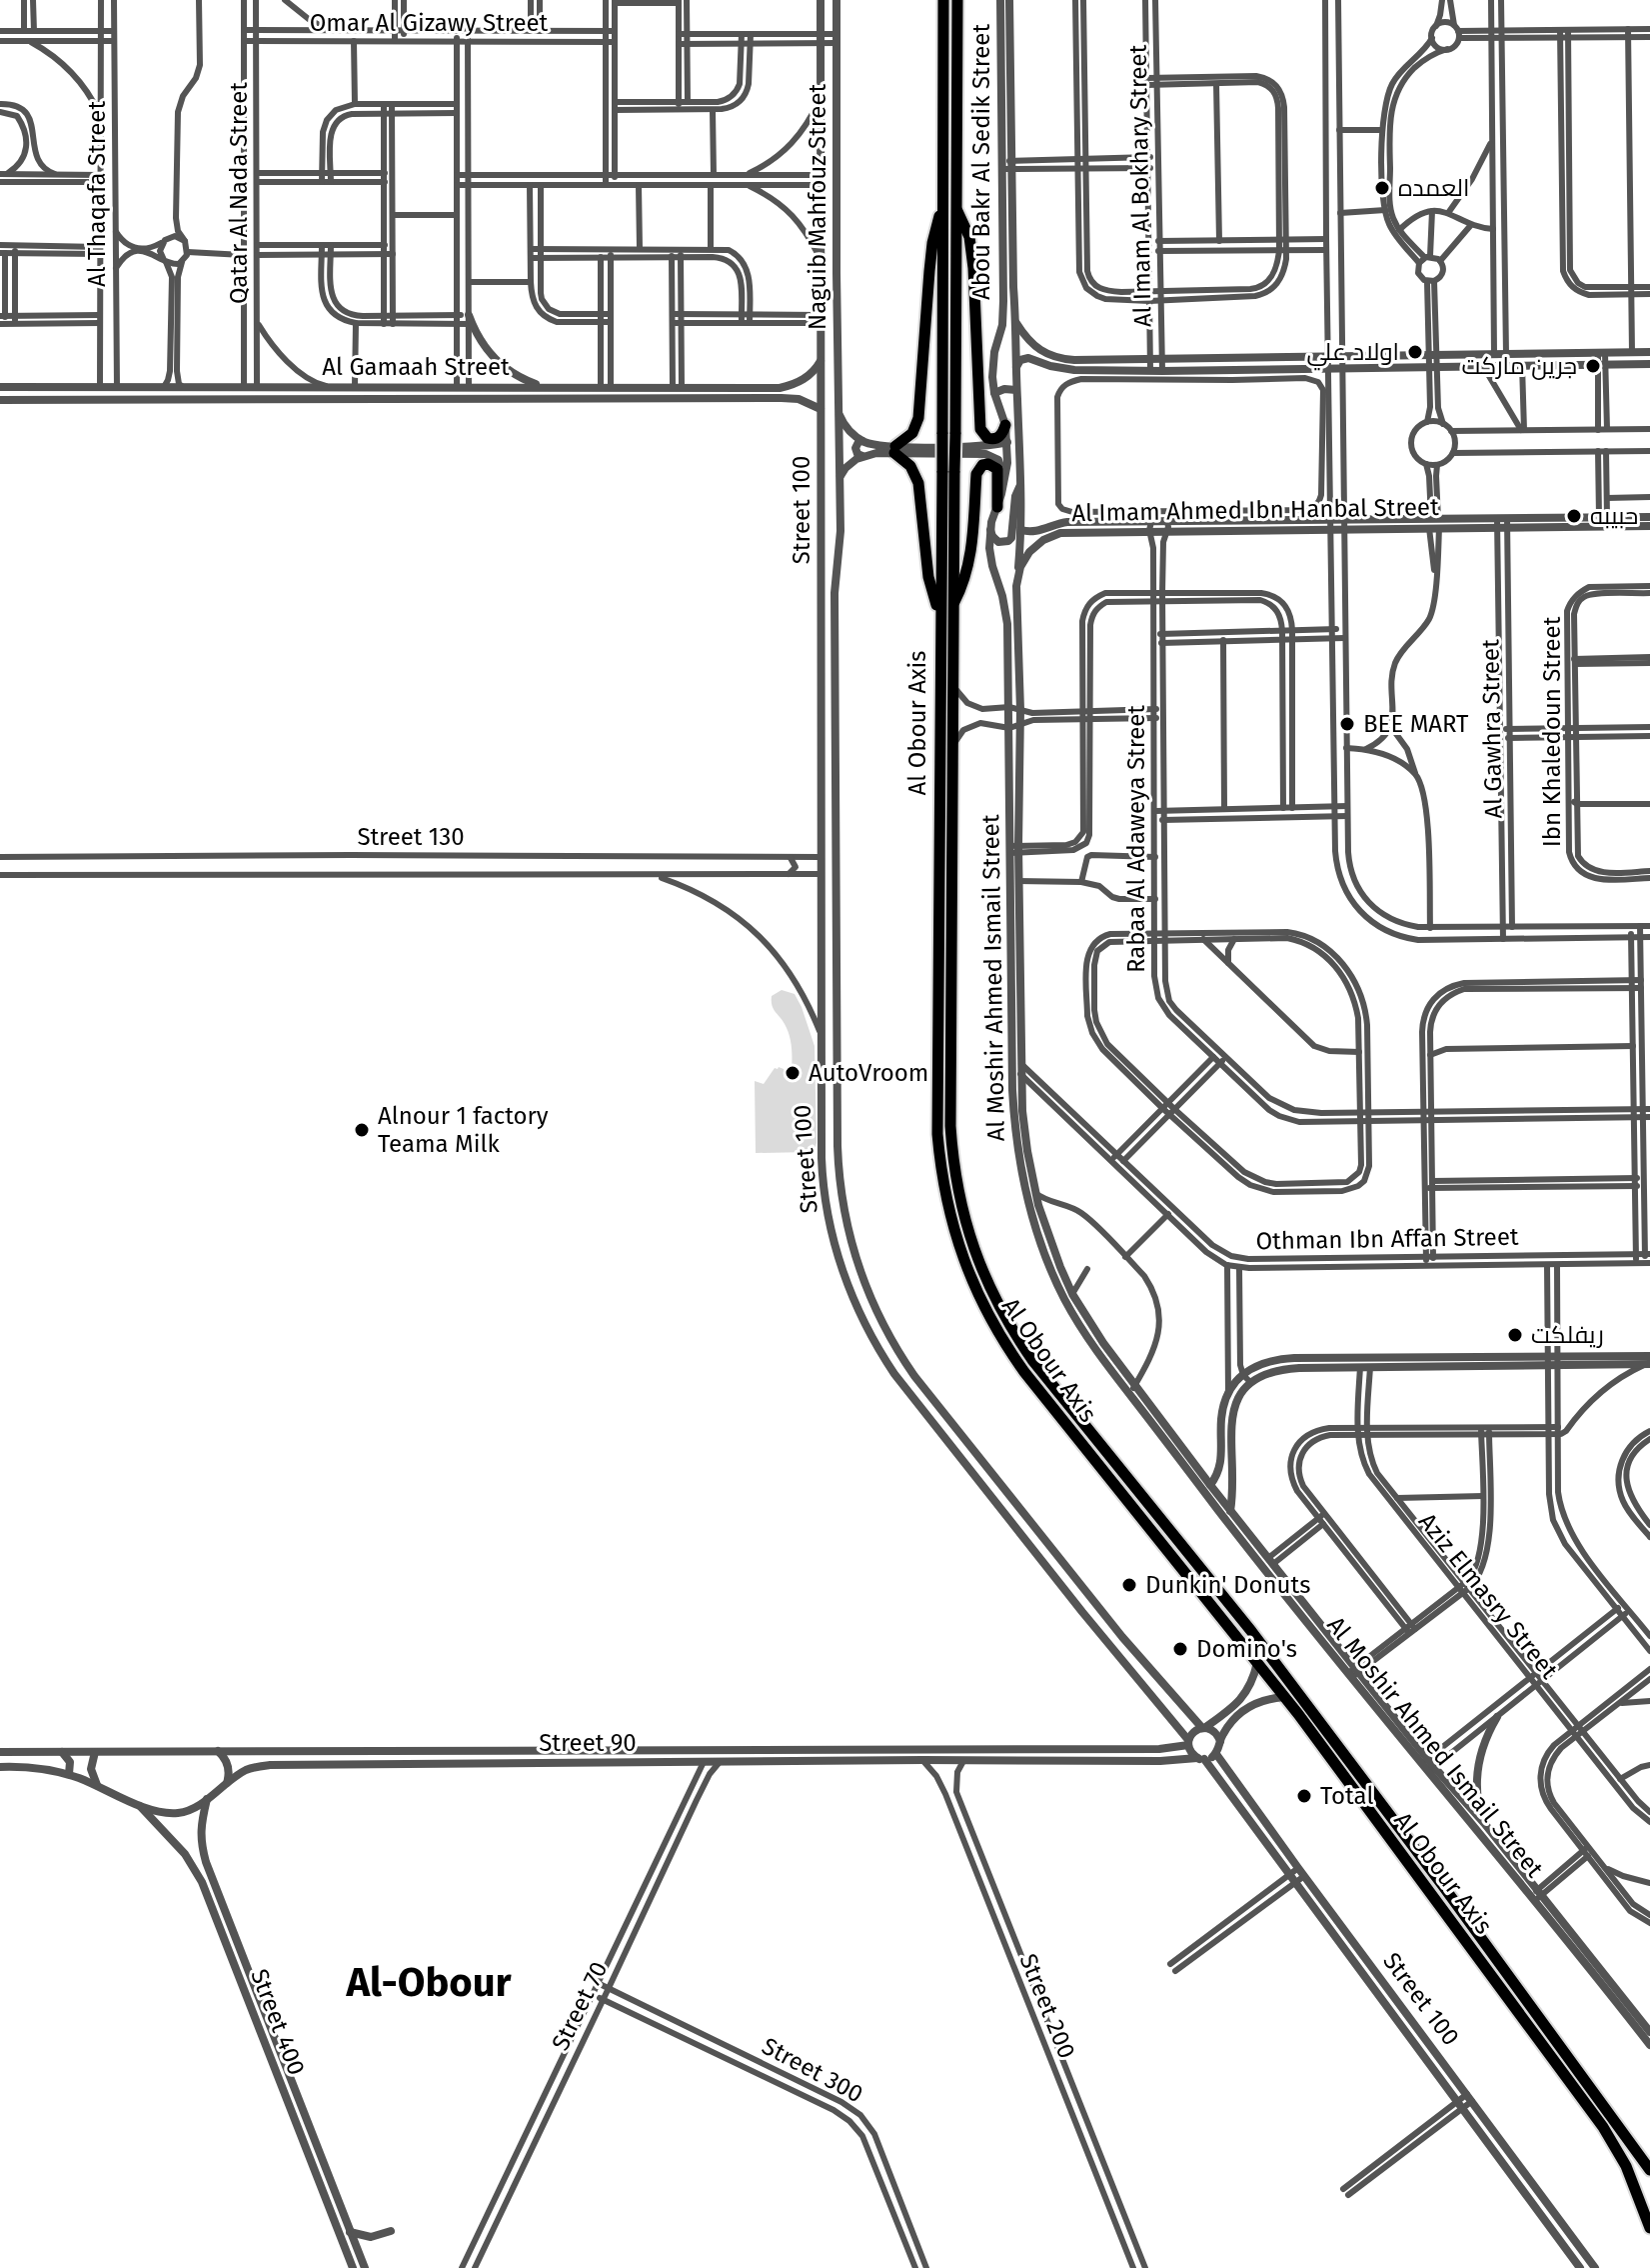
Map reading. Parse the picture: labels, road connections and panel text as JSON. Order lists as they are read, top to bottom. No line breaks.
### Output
{"streets":{"highway":["Al Obour Axis"],"street":["Omar Al Gizawy Street","Abou Bakr Al Sedik Street","Al Imam Al Bokhary Street","Qatar Al Nada Street","Al Thaqafa Street","Naguib Mahfouz Street","Al Gamaah Street","Street 100","Al Imam Ahmed Ibn Hanbal Street","Al Gawhra Street","Ibn Khaledoun Street","Street 130","Rabaa Al Adaweya Street","Al Moshir Ahmed Ismail Street","Othman Ibn Affan Street","Aziz Elmasry Street","Street 90","Street 70","Street 200","Street 400","Street 300"]},"crossings":[["Omar Al Gizawy Street","Qatar Al Nada Street"],["Qatar Al Nada Street","Al Gamaah Street"],["Al Thaqafa Street","Al Gamaah Street"],["Naguib Mahfouz Street","Al Gamaah Street"],["Naguib Mahfouz Street","Street 100"],["Al Gamaah Street","Street 100"],["Street 100","Street 130"],["Street 100","Street 90"],["Al Imam Ahmed Ibn Hanbal Street","Al Gawhra Street"],["Al Imam Ahmed Ibn Hanbal Street","Rabaa Al Adaweya Street"],["Al Moshir Ahmed Ismail Street","Othman Ibn Affan Street"],["Street 90","Street 70"],["Street 90","Street 200"],["Street 70","Street 300"]],"districts":["Al-Obour"],"places":["العمده","اولاد علي","جرين ماركت","حبيبه","BEE MART","AutoVroom","Alnour 1 factory Teama Milk","ريفلكت","Dunkin' Donuts","Domino's","Total"]}
